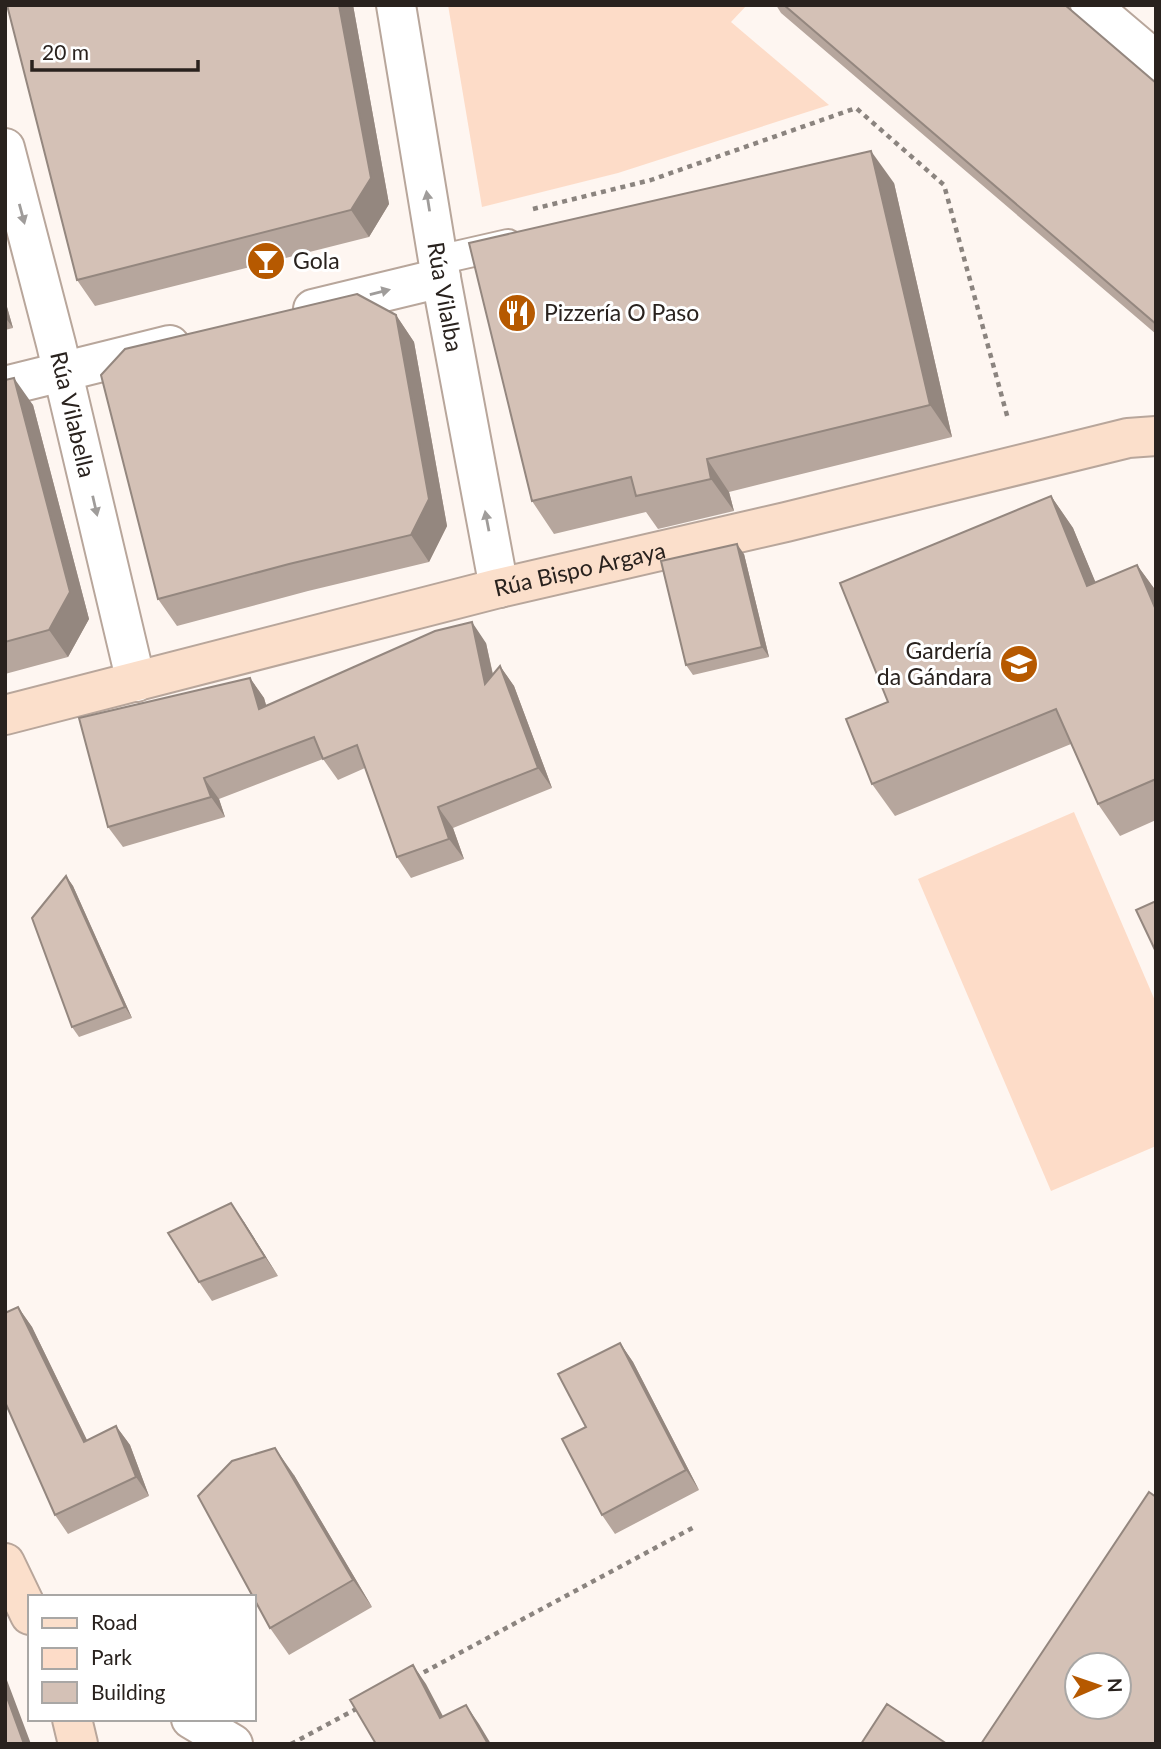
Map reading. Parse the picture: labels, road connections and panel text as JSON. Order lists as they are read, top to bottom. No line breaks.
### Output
{"streets":{"street":["Rúa Vilalba","Rúa Vilabella","Rúa Bispo Argaya"]},"crossings":[["Rúa Vilalba","Rúa Bispo Argaya"],["Rúa Vilabella","Rúa Bispo Argaya"]],"one_way":["Rúa Vilalba","Rúa Vilabella"],"places":{"bar":["Gola"],"restaurant":["Pizzería O Paso"],"school or university":["Gardería da Gándara"]},"legend":["Road","Park","Building"],"scale_bar":"20 m","north":"right"}
